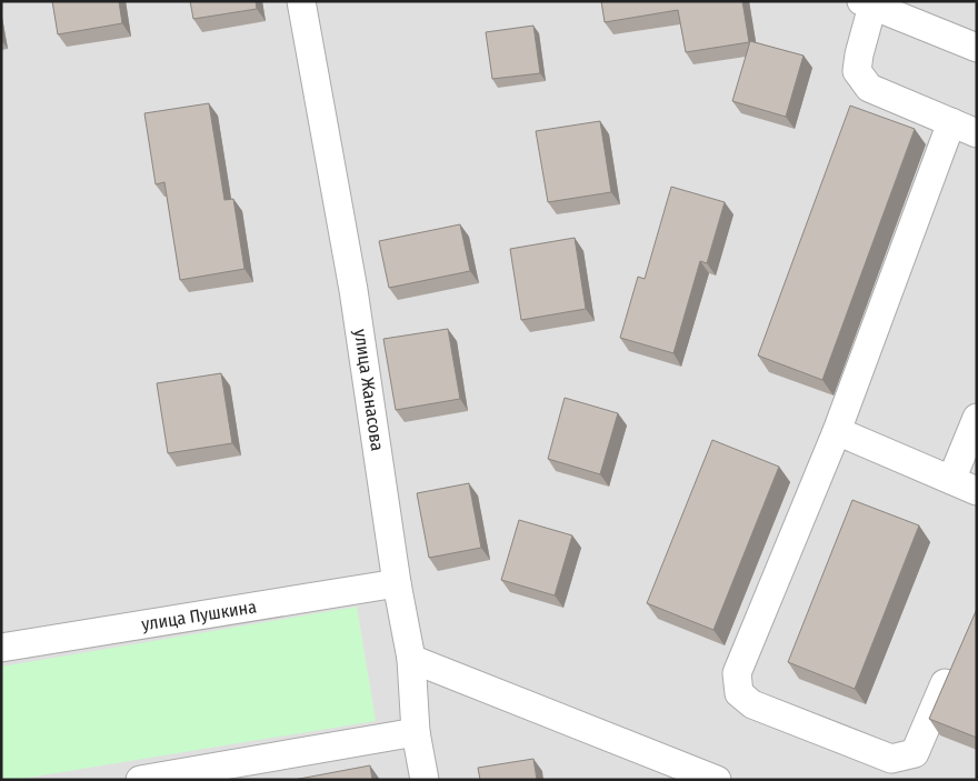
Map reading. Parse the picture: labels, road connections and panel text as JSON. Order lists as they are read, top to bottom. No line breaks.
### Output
{"streets":{"street":["улица Жанасова","улица Пушкина"]},"crossings":[["улица Жанасова","улица Пушкина"]]}
